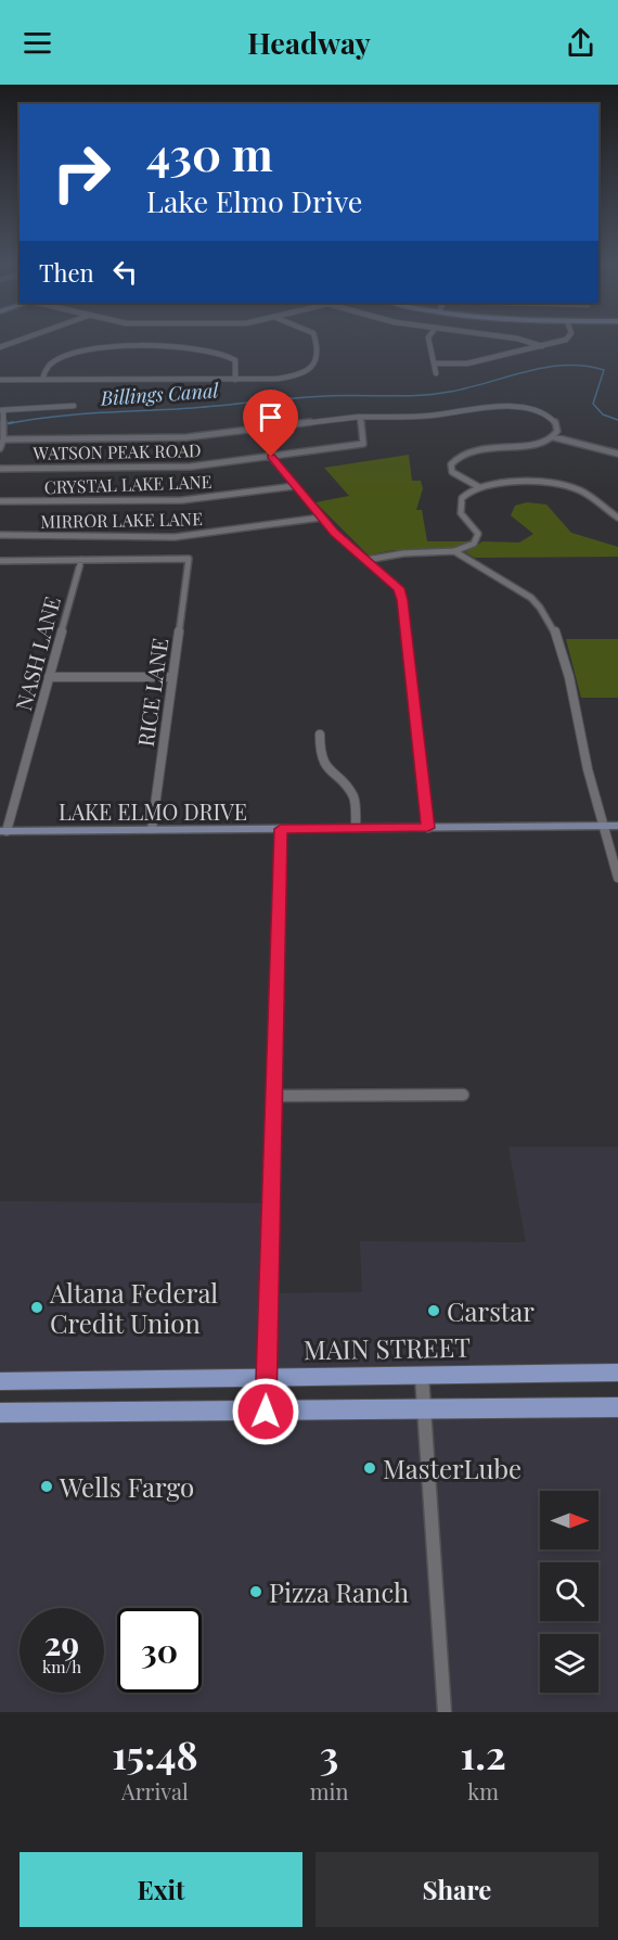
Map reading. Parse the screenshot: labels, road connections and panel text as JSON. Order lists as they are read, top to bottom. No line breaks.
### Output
{"streets":{"main road":["LAKE ELMO DRIVE","MAIN STREET"],"street":["WATSON PEAK ROAD","CRYSTAL LAKE LANE","MIRROR LAKE LANE","NASH LANE","RICE LANE"]},"crossings":[["NASH LANE","RICE LANE"],["NASH LANE","LAKE ELMO DRIVE"],["RICE LANE","LAKE ELMO DRIVE"]],"water":["Billings Canal"],"places":["Altana Federal Credit Union","Carstar","MasterLube","Wells Fargo","Pizza Ranch"],"north":"right","page":{"header":"Headway","turn":["430 m","Lake Elmo Drive"],"then":"Then","speed":"29 km/h","limit":"30","eta":["15:48","Arrival","3","min","1.2","km"],"buttons":["Exit","Share"]}}
